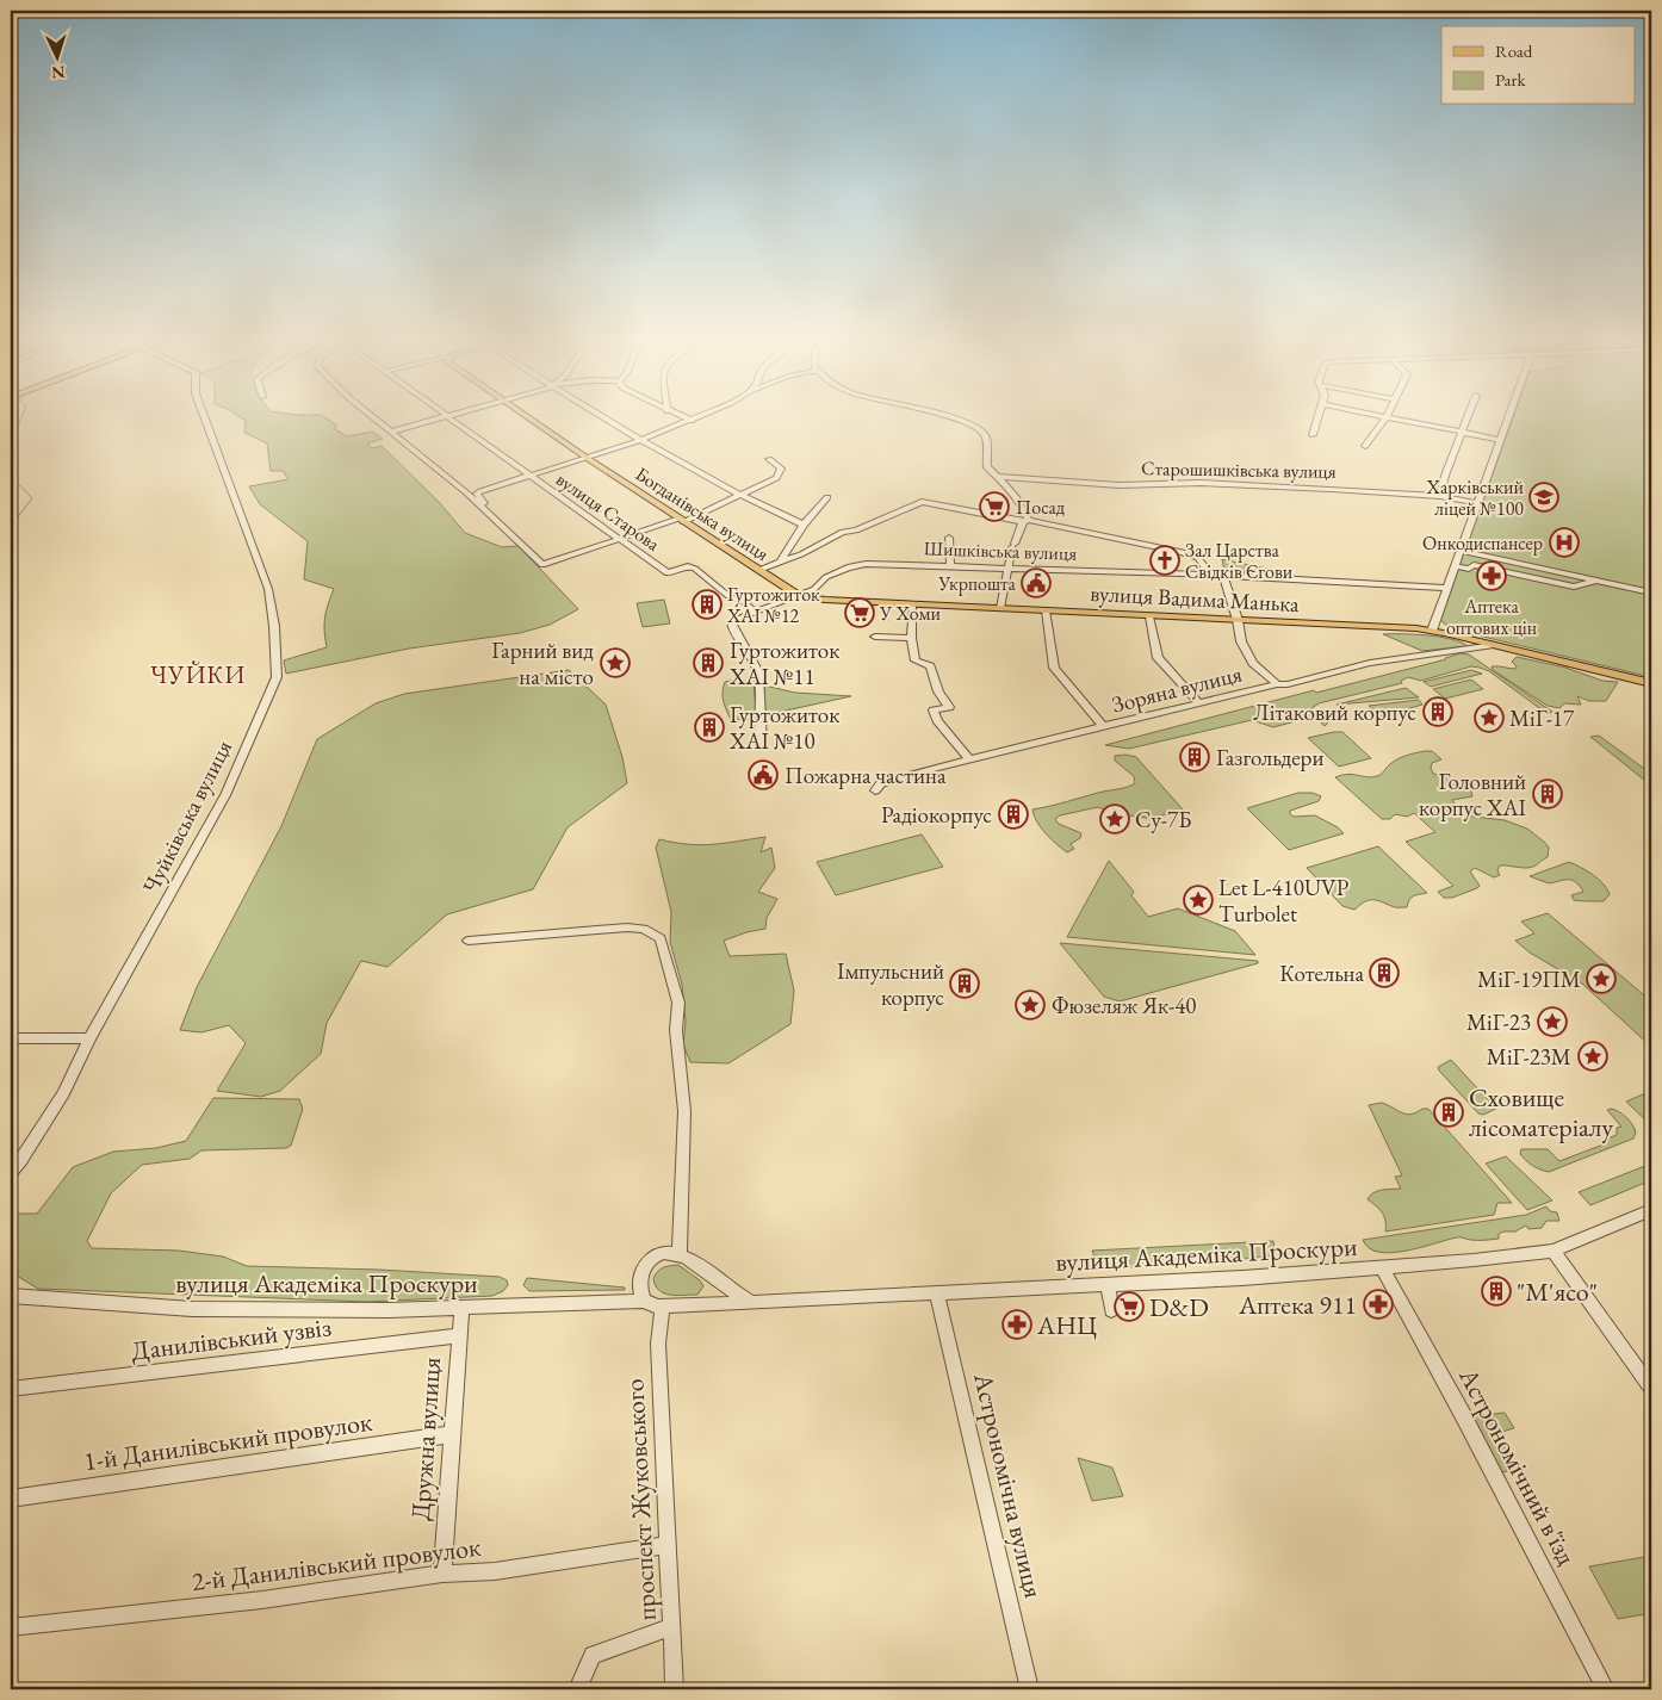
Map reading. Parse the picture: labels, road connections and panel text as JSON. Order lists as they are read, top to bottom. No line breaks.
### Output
{"streets":{"main road":["Богданівська вулиця","вулиця Вадима Манька"],"street":["Старошишківська вулиця","вулиця Старова","Шишківська вулиця","Зоряна вулиця","Чуйківська вулиця","вулиця Академіка Проскури","Данилівський узвіз","Дружна вулиця","1-й Данилівський провулок","Астрономічний в'їзд","Астрономічна вулиця","проспект Жуковського","2-й Данилівський провулок"]},"crossings":[["вулиця Старова","вулиця Вадима Манька"],["Богданівська вулиця","Шишківська вулиця"],["Богданівська вулиця","вулиця Вадима Манька"],["Шишківська вулиця","вулиця Вадима Манька"],["вулиця Вадима Манька","Зоряна вулиця"],["вулиця Академіка Проскури","Дружна вулиця"],["вулиця Академіка Проскури","Астрономічний в'їзд"],["вулиця Академіка Проскури","Астрономічна вулиця"],["вулиця Академіка Проскури","проспект Жуковського"],["Данилівський узвіз","Дружна вулиця"],["Дружна вулиця","1-й Данилівський провулок"],["Дружна вулиця","2-й Данилівський провулок"],["проспект Жуковського","2-й Данилівський провулок"]],"districts":["ЧУЙКИ"],"places":{"school or university":["Харківський ліцей №100"],"supermarket":["Посад","У Хоми","D&D"],"hospital":["Онкодиспансер"],"church":["Зал Царства Свідків Єгови"],"pharmacy":["Аптека оптових цін","Аптека 911","АНЦ"],"public building":["Укрпошта","Пожарна частина"],"building":["Гуртожиток ХАІ №12","Гуртожиток ХАІ №11","Літаковий корпус","Гуртожиток ХАІ №10","Газгольдери","Головний корпус ХАІ","Радіокорпус","Котельна","Імпульсний корпус","Сховище лісоматеріалу","\"М'ясо\""],"place":["Гарний вид на місто","МіГ-17","Су-7Б","Let L-410UVP Turbolet","МіГ-19ПМ","Фюзеляж Як-40","МіГ-23","МіГ-23М"]},"legend":["Road","Park"],"north":"bottom"}
